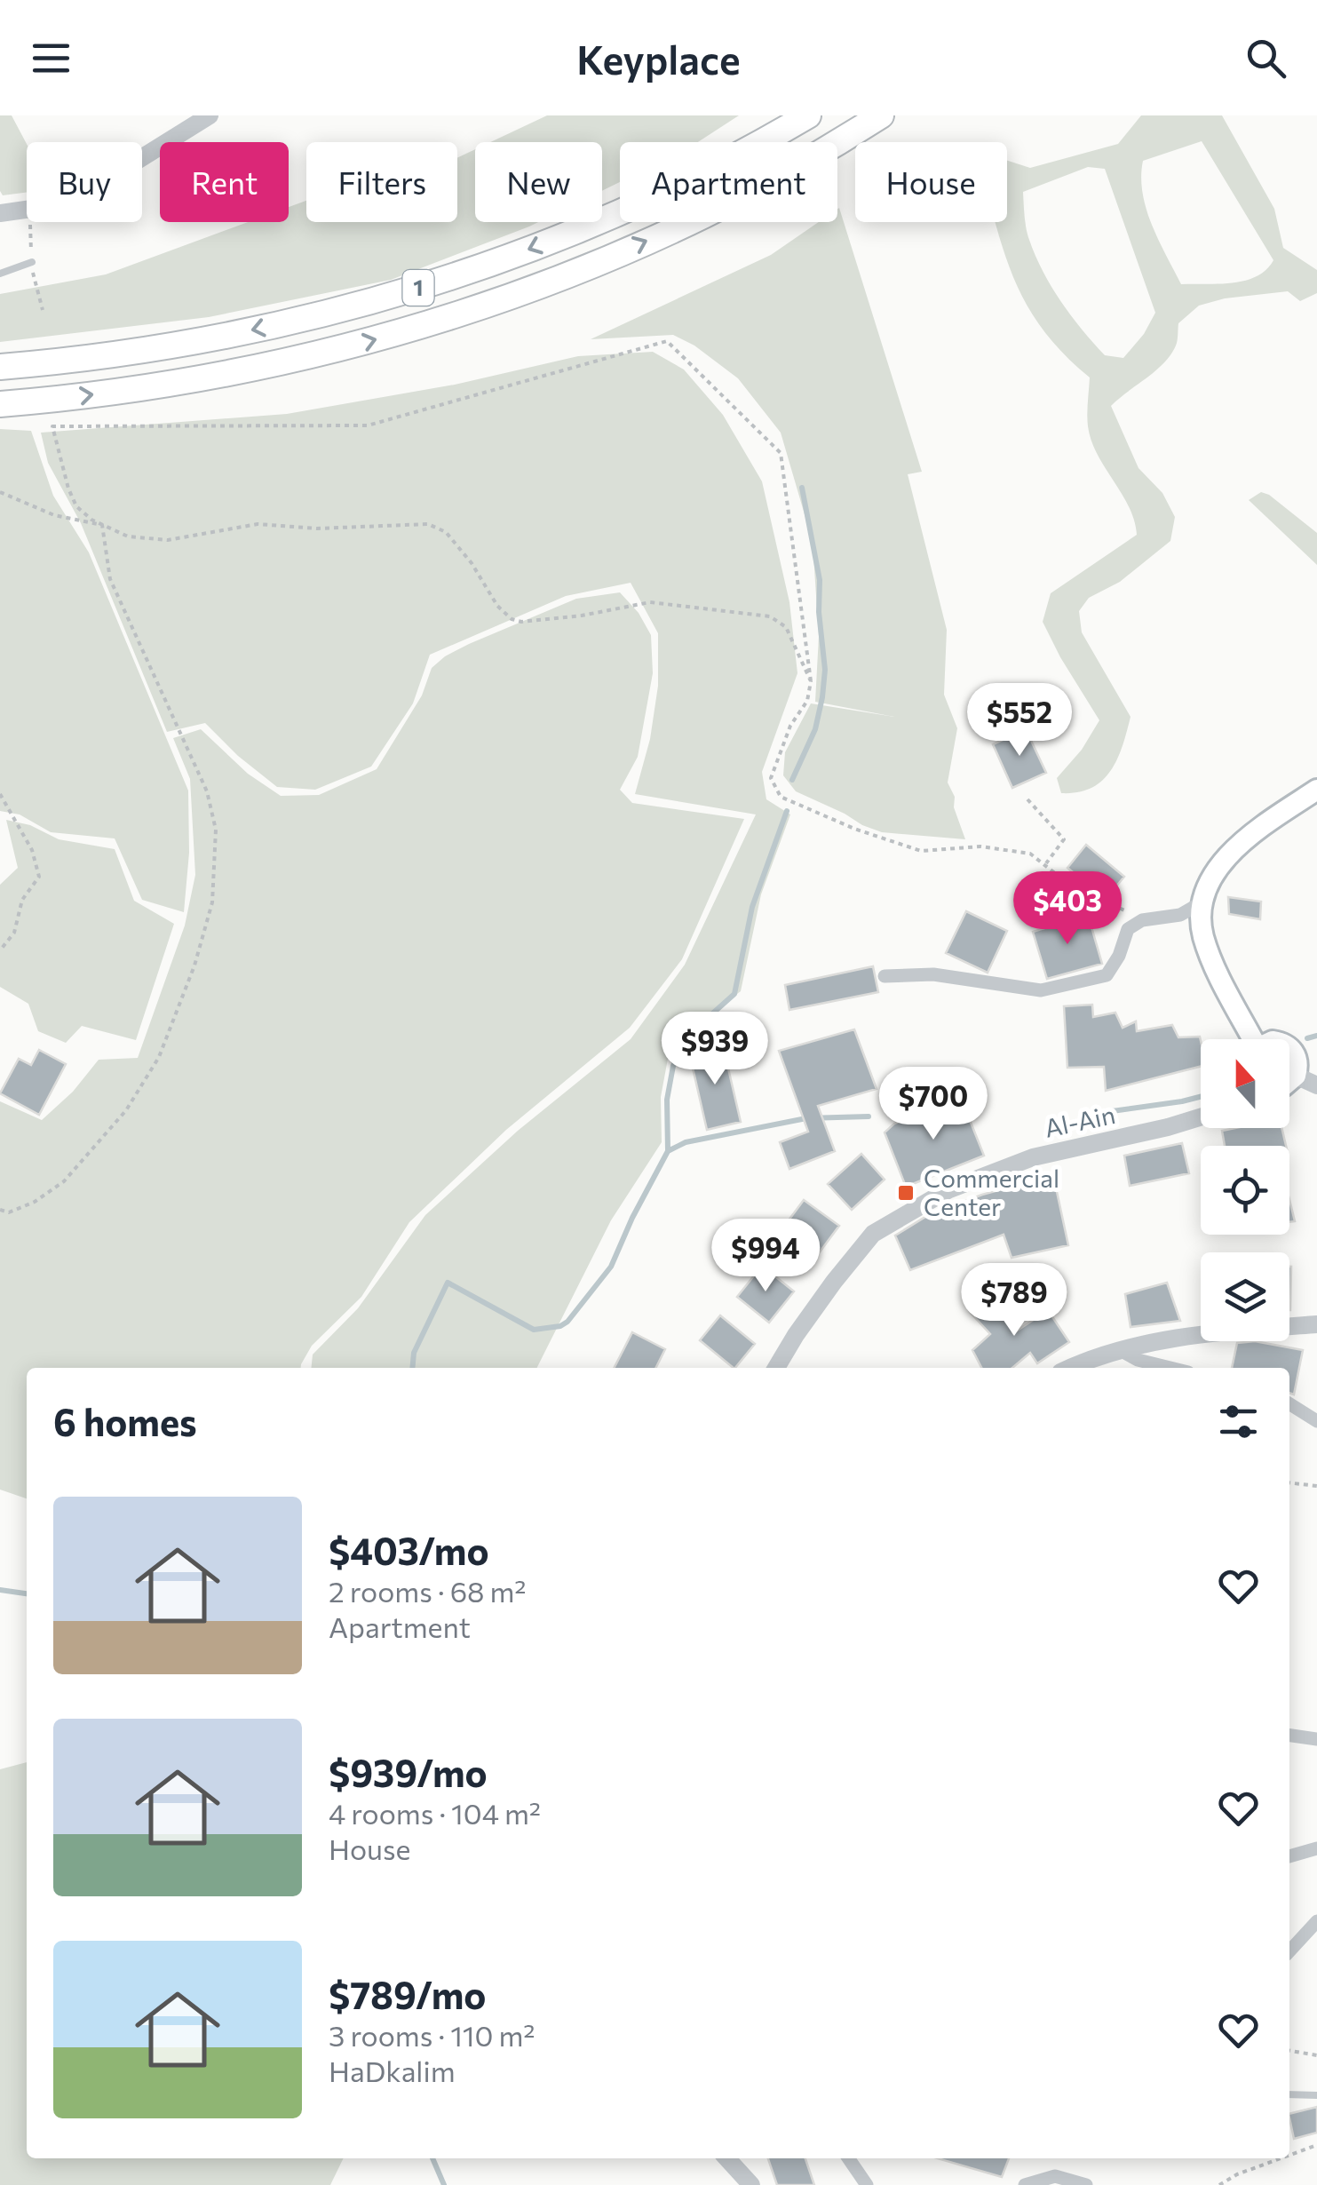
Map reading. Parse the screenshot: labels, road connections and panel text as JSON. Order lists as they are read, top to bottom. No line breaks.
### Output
{"streets":{"highway":["1"],"street":["Al-Ain"]},"places":{"transit":["Commercial Center"]},"north":"top","page":{"header":"Keyplace","chip":["Buy","Rent","Filters","New","Apartment","House"],"price":["$552","$403","$939","$700","$994","$789"],"heading":"6 homes","list":[{"name":"$403/mo","note":"2 rooms · 68 m² · Apartment"},{"name":"$939/mo","note":"4 rooms · 104 m² · House"},{"name":"$789/mo","note":"3 rooms · 110 m² · HaDkalim"}]}}
